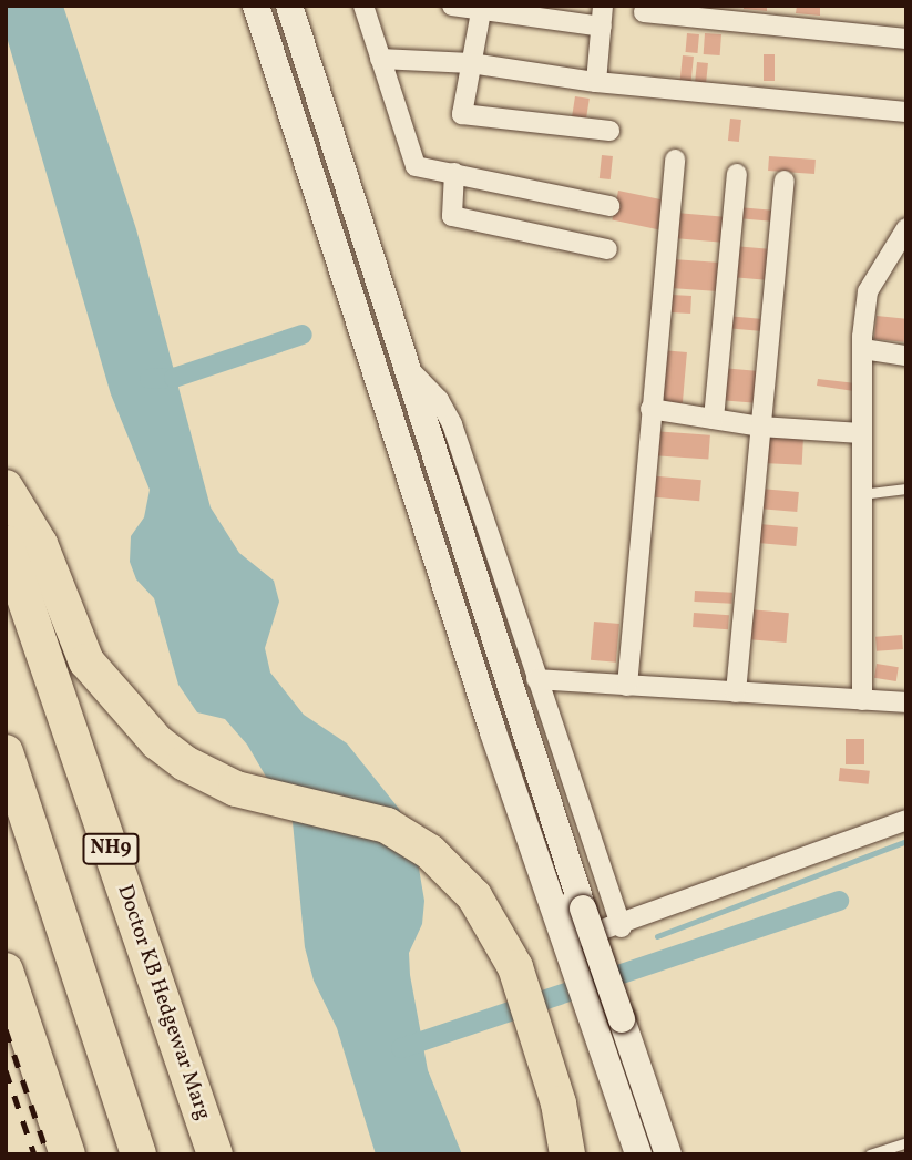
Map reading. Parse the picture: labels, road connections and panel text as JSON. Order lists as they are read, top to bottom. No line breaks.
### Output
{"streets":{"highway":["NH9","Doctor KB Hedgewar Marg"]}}
